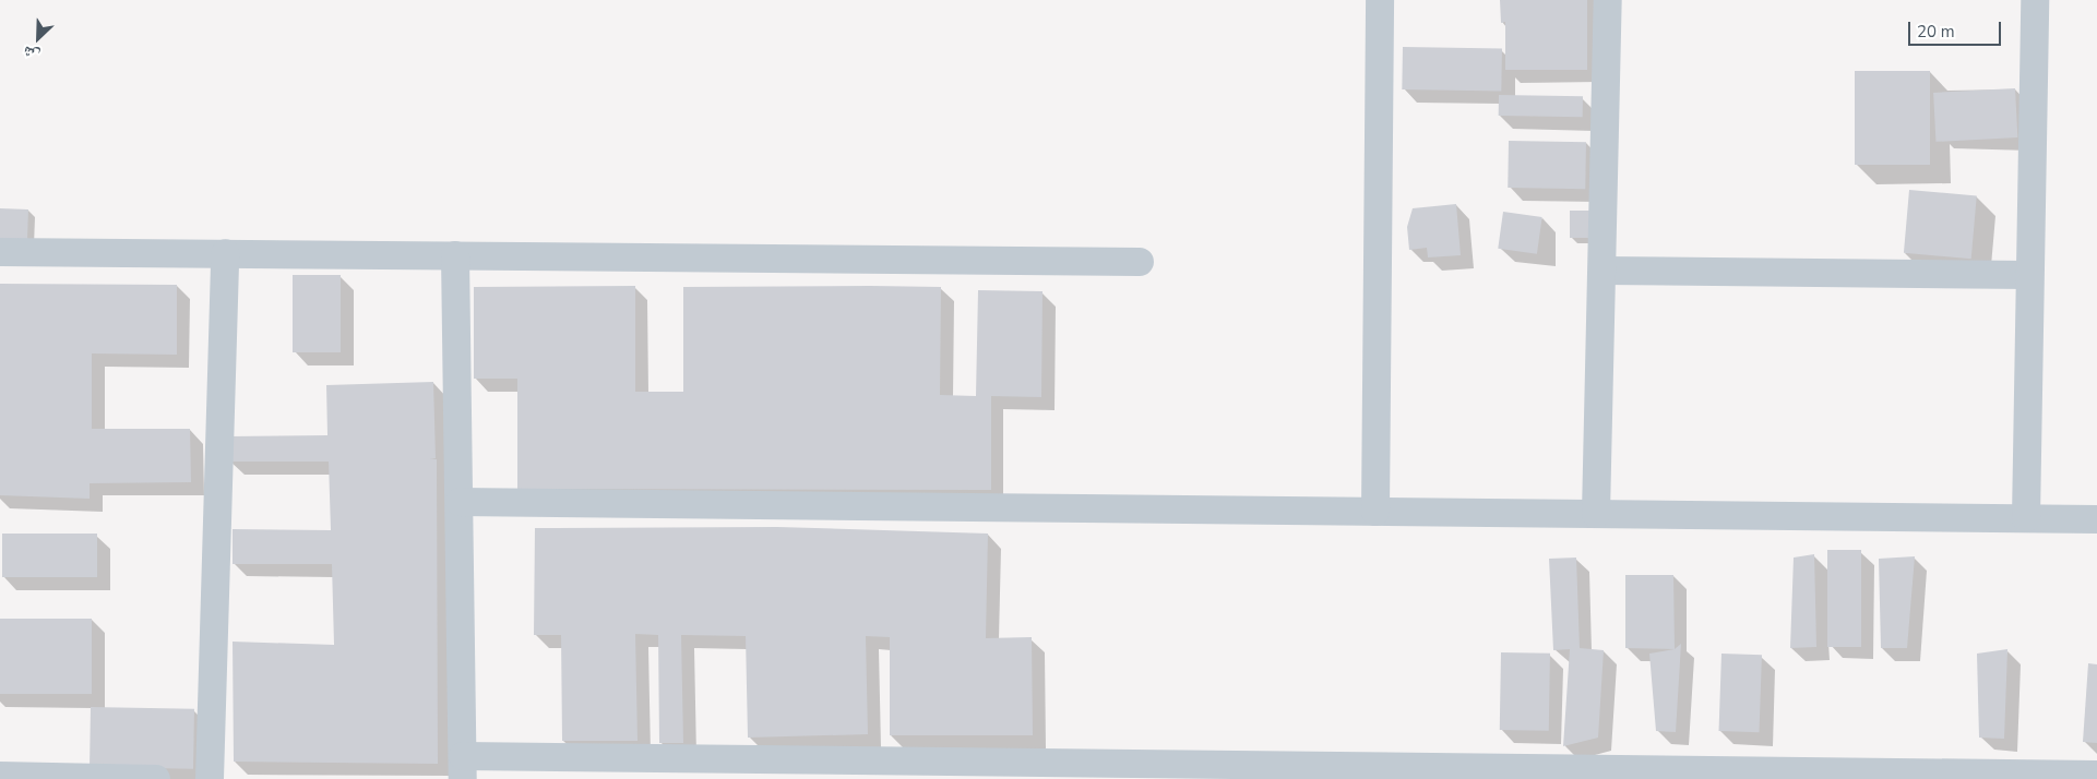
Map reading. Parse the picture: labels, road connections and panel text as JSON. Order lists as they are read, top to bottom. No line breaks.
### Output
{"scale_bar":"20 m","north":"bottom left"}
